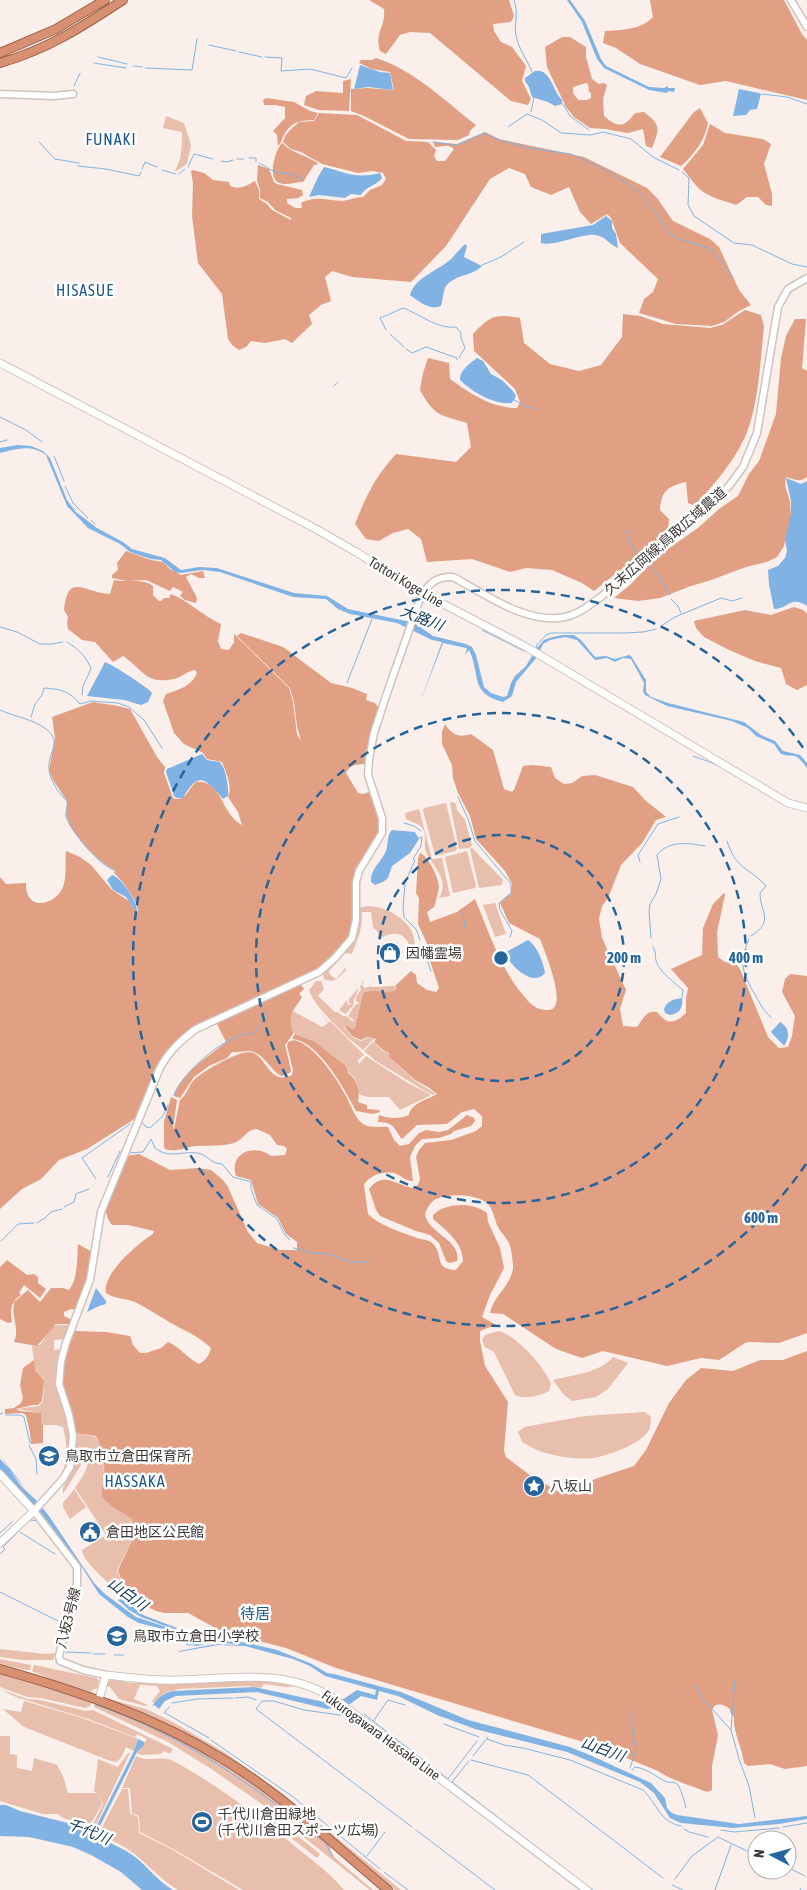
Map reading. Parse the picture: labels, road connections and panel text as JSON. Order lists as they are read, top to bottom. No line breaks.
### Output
{"streets":{"main road":["Tottori Koge Line","Fukurogawara Hassaka Line"],"street":["久末広岡線;鳥取広域農道","八坂3号線"]},"crossings":[["久末広岡線;鳥取広域農道","Tottori Koge Line"],["八坂3号線","Fukurogawara Hassaka Line"]],"districts":["FUNAKI","HISASUE","HASSAKA","待居"],"water":["大路川","山白川","千代川"],"places":{"shop":["因幡霊場"],"school or university":["鳥取市立倉田保育所","鳥取市立倉田小学校"],"place":["八坂山"],"public building":["倉田地区公民館"],"sports":["千代川倉田緑地 (千代川倉田スポーツ広場)"]},"north":"left","rings":["200 m","400 m","600 m"]}
